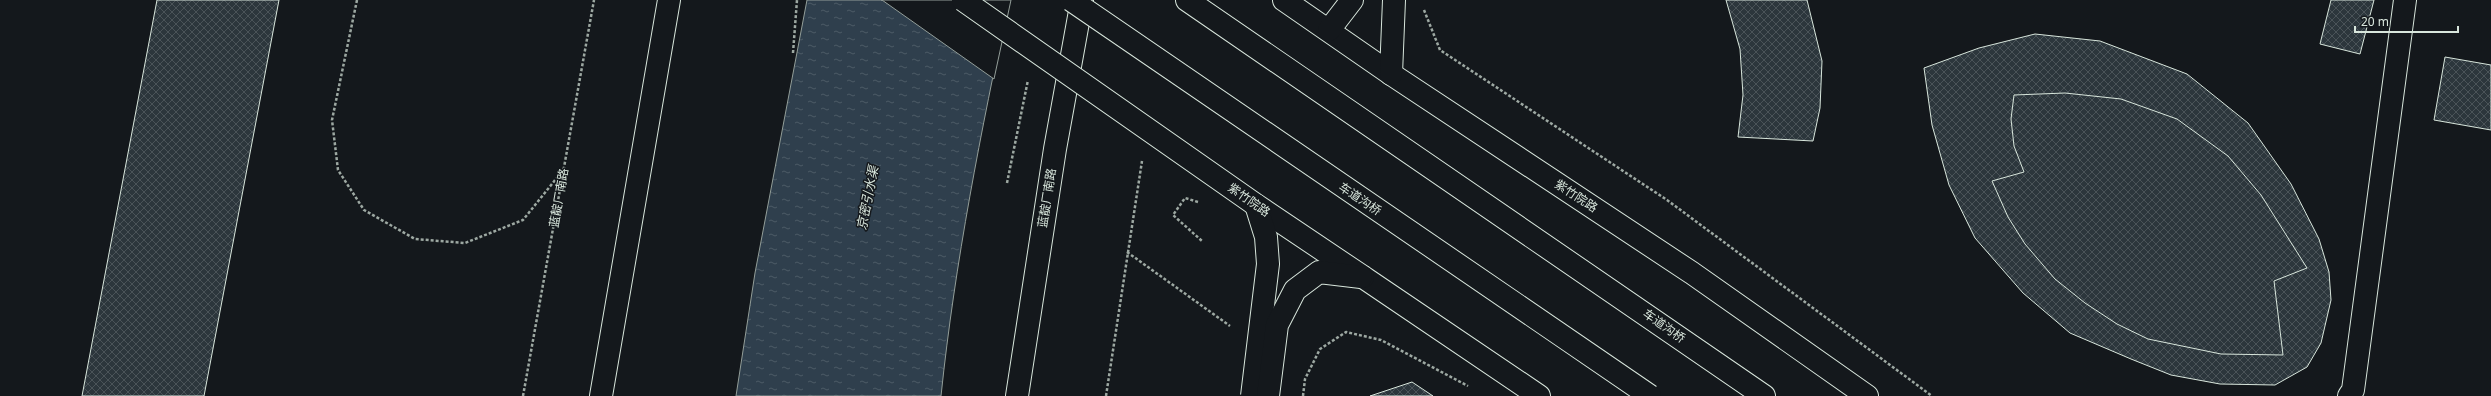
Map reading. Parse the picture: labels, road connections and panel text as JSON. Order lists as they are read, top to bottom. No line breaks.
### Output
{"streets":{"main road":["紫竹院路","蓝靛厂南路","车道沟桥"]},"water":["京密引水渠"],"scale_bar":"20 m"}
